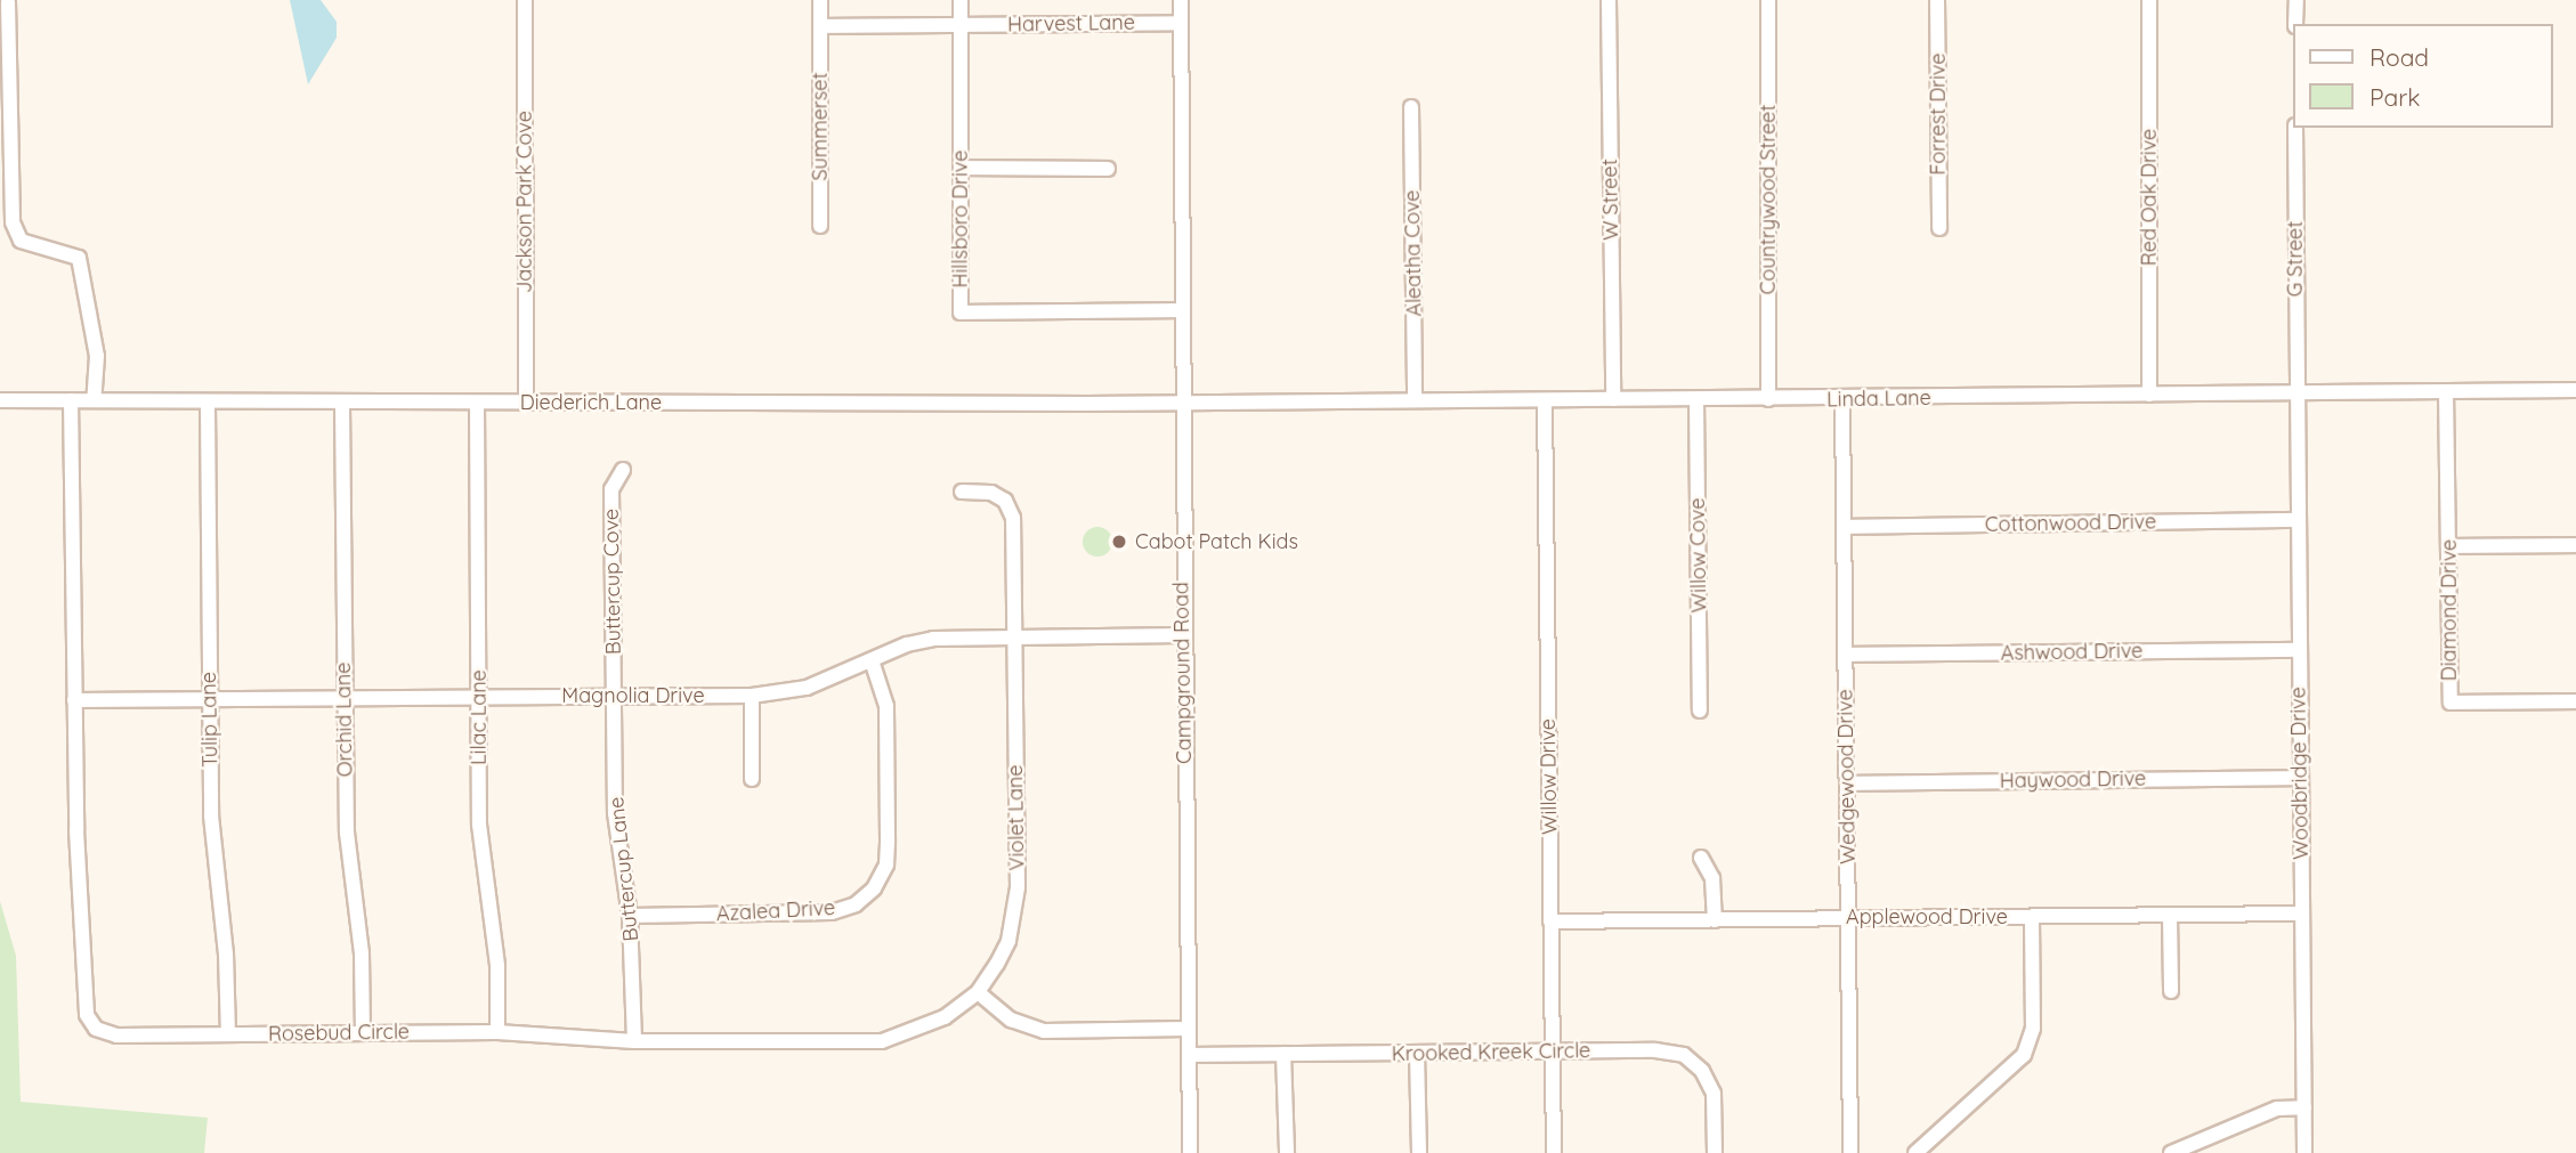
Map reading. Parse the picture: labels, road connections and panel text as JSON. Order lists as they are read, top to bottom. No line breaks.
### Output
{"streets":{"street":["Harvest Lane","Forrest Drive","Summerset","Red Oak Drive","W Street","Countrywood Street","Jackson Park Cove","Hillsboro Drive","Aleatha Cove","G Street","Linda Lane","Diederich Lane","Cottonwood Drive","Willow Cove","Buttercup Cove","Diamond Drive","Ashwood Drive","Campground Road","Magnolia Drive","Lilac Lane","Tulip Lane","Orchid Lane","Woodbridge Drive","Willow Drive","Wedgewood Drive","Haywood Drive","Violet Lane","Buttercup Lane","Azalea Drive","Applewood Drive","Rosebud Circle","Krooked Kreek Circle"]},"crossings":[["Harvest Lane","Hillsboro Drive"],["Harvest Lane","Campground Road"],["Red Oak Drive","Linda Lane"],["W Street","Linda Lane"],["Countrywood Street","Linda Lane"],["Jackson Park Cove","Diederich Lane"],["Hillsboro Drive","Campground Road"],["Aleatha Cove","Linda Lane"],["G Street","Linda Lane"],["G Street","Woodbridge Drive"],["Linda Lane","Diederich Lane"],["Linda Lane","Willow Cove"],["Linda Lane","Diamond Drive"],["Linda Lane","Campground Road"],["Linda Lane","Woodbridge Drive"],["Linda Lane","Willow Drive"],["Linda Lane","Wedgewood Drive"],["Diederich Lane","Campground Road"],["Diederich Lane","Lilac Lane"],["Diederich Lane","Tulip Lane"],["Diederich Lane","Orchid Lane"],["Diederich Lane","Rosebud Circle"],["Cottonwood Drive","Woodbridge Drive"],["Cottonwood Drive","Wedgewood Drive"],["Buttercup Cove","Magnolia Drive"],["Buttercup Cove","Buttercup Lane"],["Ashwood Drive","Woodbridge Drive"],["Ashwood Drive","Wedgewood Drive"],["Campground Road","Magnolia Drive"],["Campground Road","Krooked Kreek Circle"],["Magnolia Drive","Lilac Lane"],["Magnolia Drive","Tulip Lane"],["Magnolia Drive","Orchid Lane"],["Magnolia Drive","Violet Lane"],["Magnolia Drive","Buttercup Lane"],["Magnolia Drive","Azalea Drive"],["Magnolia Drive","Rosebud Circle"],["Lilac Lane","Rosebud Circle"],["Tulip Lane","Rosebud Circle"],["Orchid Lane","Rosebud Circle"],["Woodbridge Drive","Haywood Drive"],["Woodbridge Drive","Applewood Drive"],["Willow Drive","Applewood Drive"],["Willow Drive","Krooked Kreek Circle"],["Wedgewood Drive","Haywood Drive"],["Wedgewood Drive","Applewood Drive"],["Violet Lane","Rosebud Circle"],["Buttercup Lane","Azalea Drive"],["Buttercup Lane","Rosebud Circle"]],"places":["Cabot Patch Kids"],"legend":["Road","Park"]}
